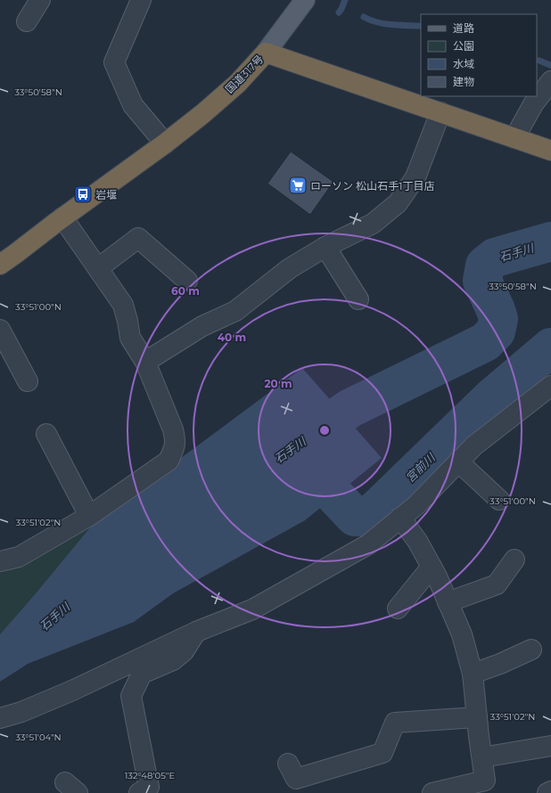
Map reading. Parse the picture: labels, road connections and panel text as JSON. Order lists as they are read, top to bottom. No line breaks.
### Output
{"streets":{"highway":["国道317号"]},"water":["石手川","宮前川"],"places":{"supermarket":["ローソン 松山石手1丁目店"],"bus stop":["岩堰"]},"legend":["道路","公園","水域","建物"],"coordinates":["33°50'58\"N","33°51'00\"N","33°51'02\"N","33°51'04\"N","132°48'05\"E"],"rings":["60 m","40 m","20 m"]}
